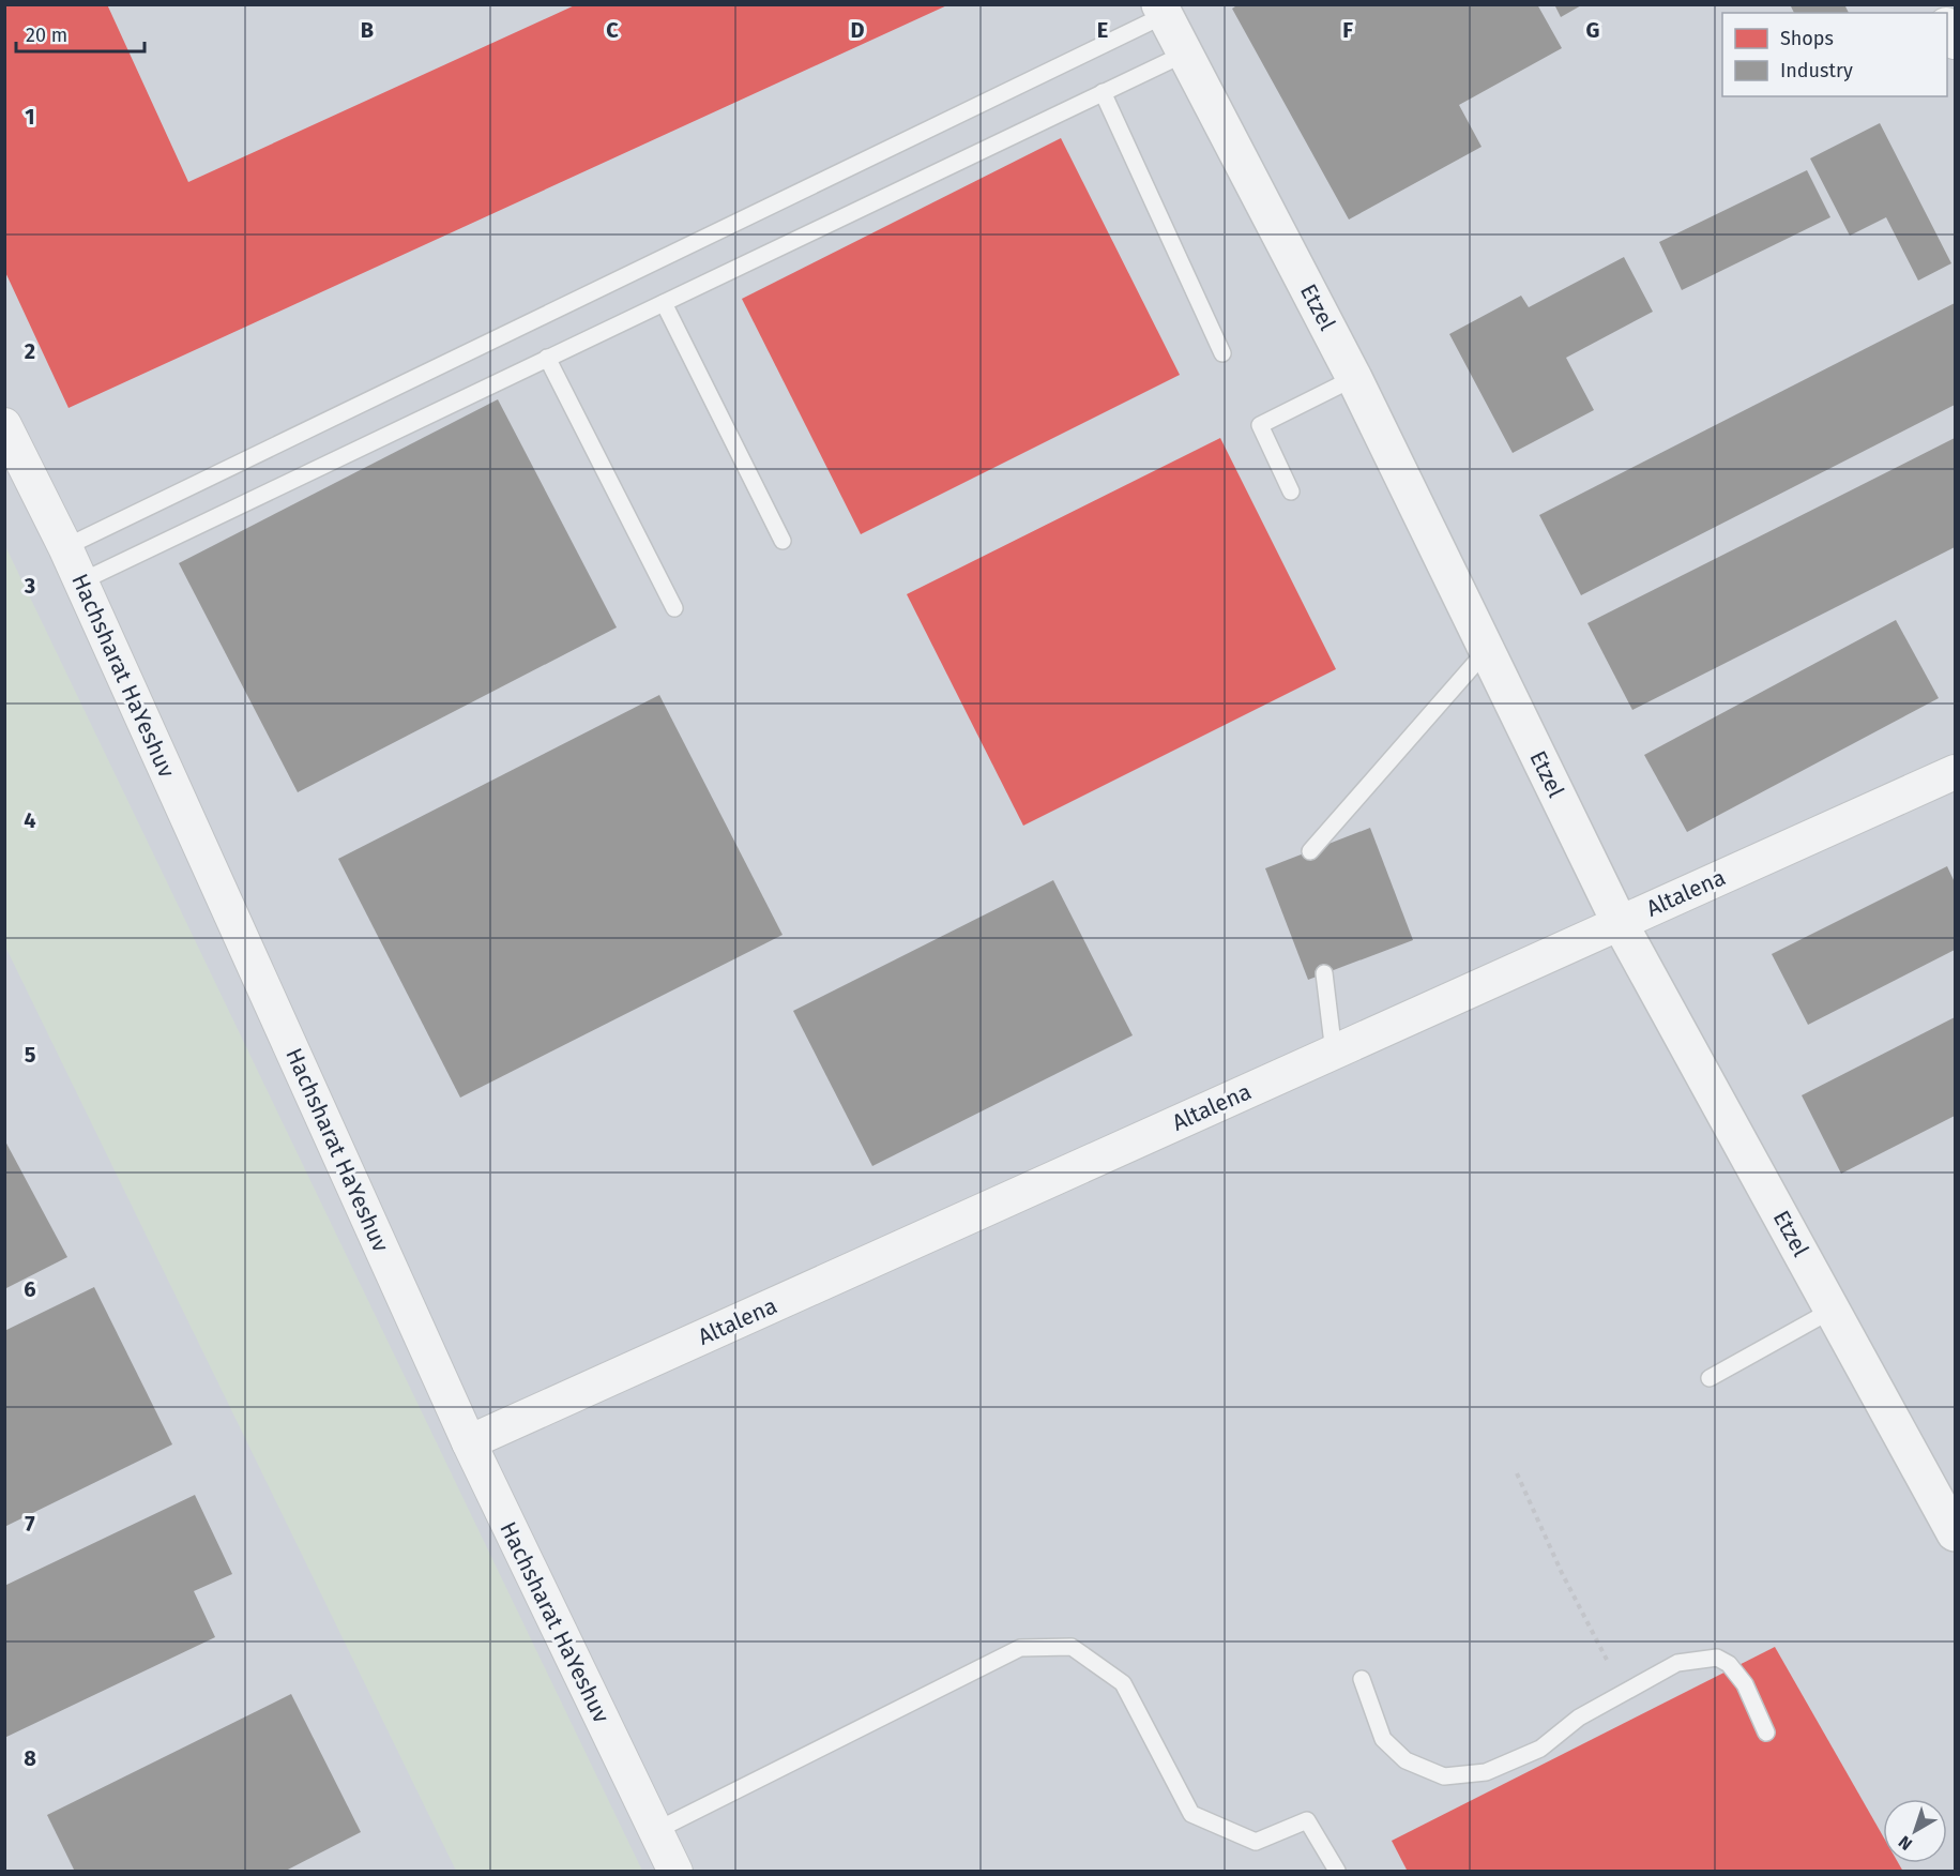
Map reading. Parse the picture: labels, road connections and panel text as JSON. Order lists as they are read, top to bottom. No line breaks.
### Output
{"streets":{"street":["Etzel","Hachsharat HaYeshuv","Altalena"]},"crossings":[["Etzel","Altalena"],["Hachsharat HaYeshuv","Altalena"]],"legend":["Shops","Industry"],"scale_bar":"20 m","north":"bottom left","grid":{"columns":["B","C","D","E","F","G"],"rows":["1","2","3","4","5","6","7","8"]}}
